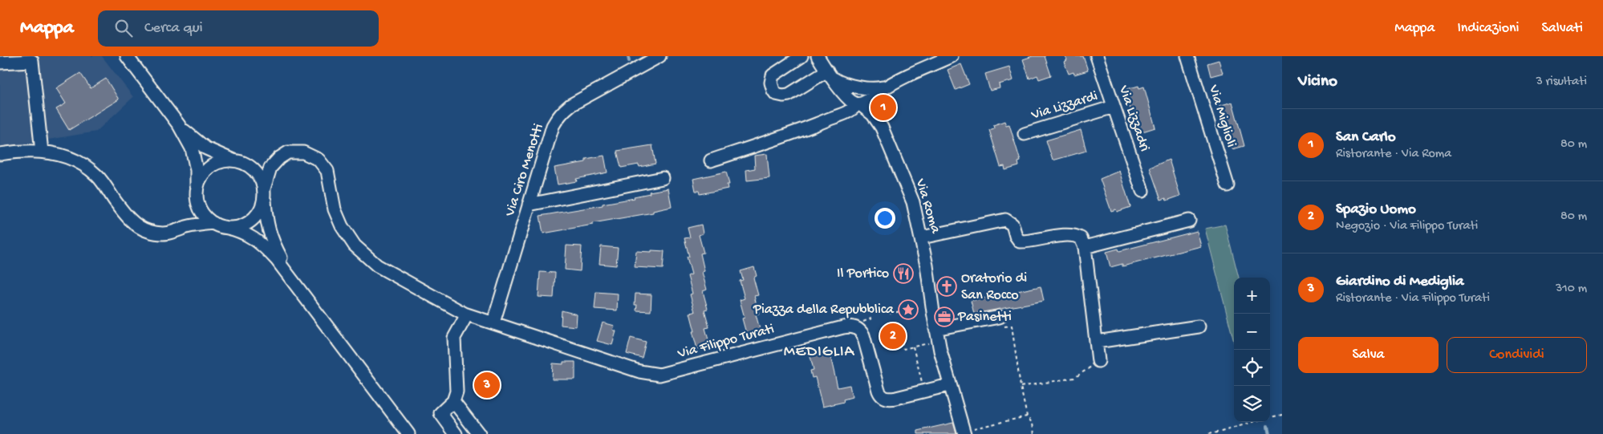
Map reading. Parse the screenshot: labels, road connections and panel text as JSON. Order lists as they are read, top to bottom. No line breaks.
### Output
{"streets":{"street":["Via Lizzardi","Via Miglioli","Via Lizzadri","Via Ciro Menotti","Via Roma","Via Filippo Turati"]},"crossings":[["Via Lizzardi","Via Lizzadri"],["Via Ciro Menotti","Via Filippo Turati"],["Via Roma","Via Filippo Turati"]],"districts":["MEDIGLIA"],"places":{"restaurant":["Il Portico"],"church":["Oratorio di San Rocco"],"place":["Piazza della Repubblica"],"office":["Pasinetti"]},"page":{"header":"Mappa","search":"Cerca qui","nav":["Mappa","Indicazioni","Salvati"],"heading":["Vicino","3 risultati"],"pins":["1","2","3"],"list":[{"mark":"1","name":"San Carlo","note":"Ristorante · Via Roma","value":"80 m"},{"mark":"2","name":"Spazio Uomo","note":"Negozio · Via Filippo Turati","value":"80 m"},{"mark":"3","name":"Giardino di Mediglia","note":"Ristorante · Via Filippo Turati","value":"310 m"}],"map_buttons":["+","−"],"buttons":["Salva","Condividi"]}}
